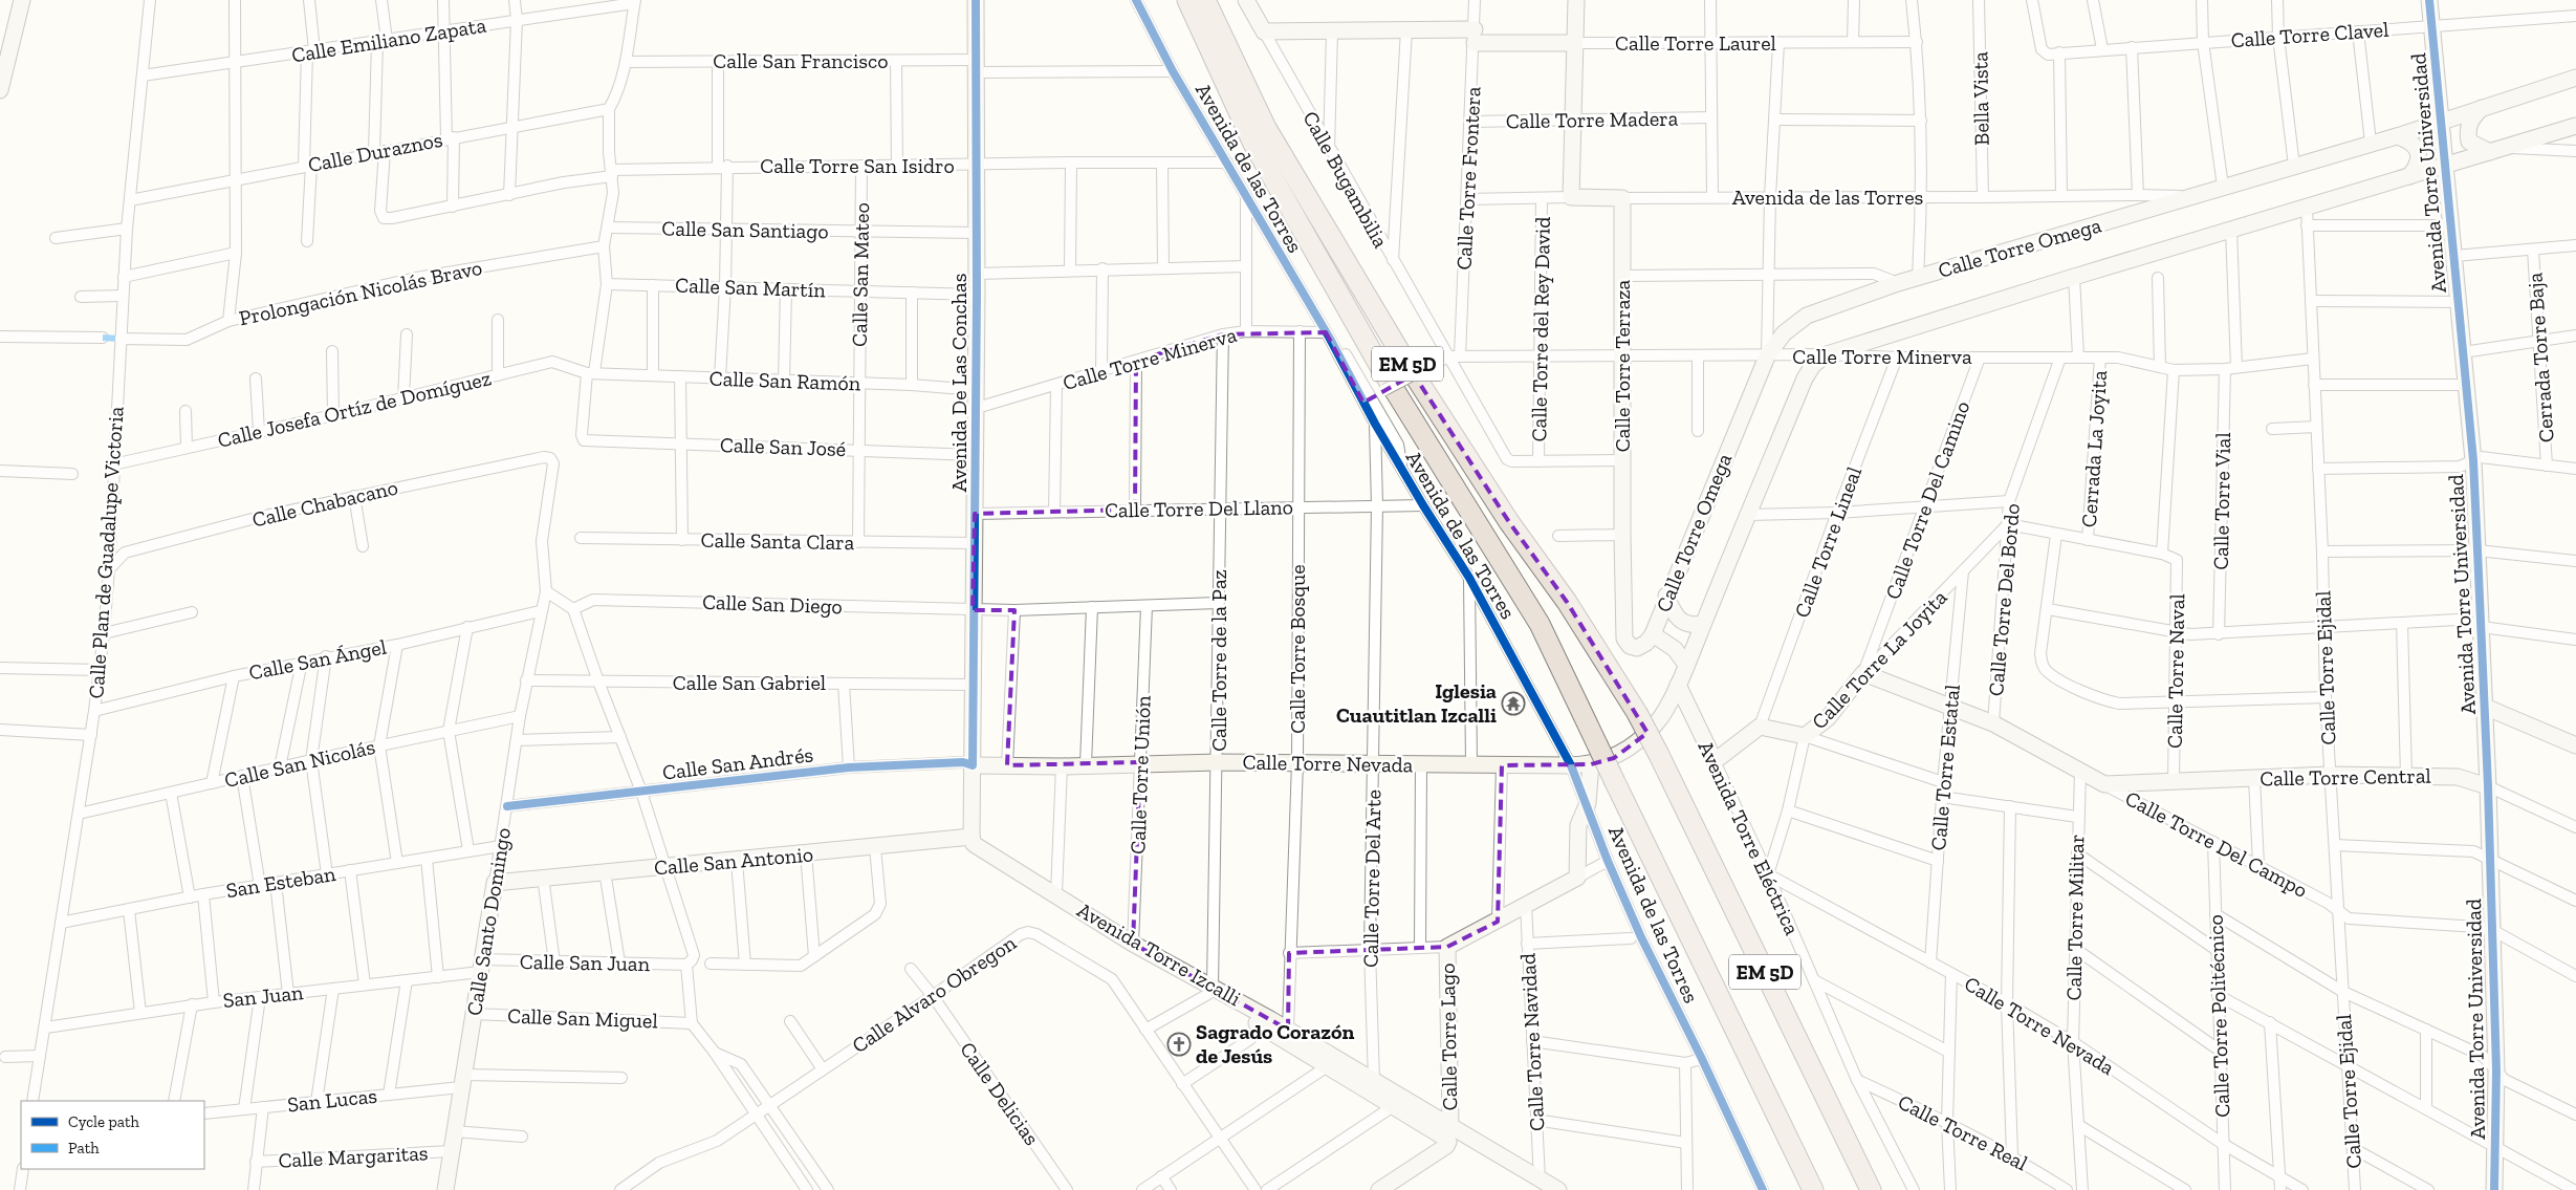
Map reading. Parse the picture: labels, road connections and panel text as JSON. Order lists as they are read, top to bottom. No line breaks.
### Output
{"streets":{"highway":["EM 5D"],"street":["Calle Torre Clavel","Calle Emiliano Zapata","Calle Torre Laurel","Calle San Francisco","Bella Vista","Calle Torre Madera","Calle Duraznos","Calle Torre San Isidro","Avenida de las Torres","Avenida Torre Universidad","Calle Torre Frontera","Calle Bugambilia","Calle San Santiago","Calle Torre Omega","Calle San Mateo","Calle San Martín","Prolongación Nicolás Bravo","Calle Torre del Rey David","Calle Torre Minerva","Cerrada Torre Baja","Calle Torre Terraza","Calle San Ramón","Avenida De Las Conchas","Calle Josefa Ortíz de Domíguez","Calle San José","Cerrada La Joyita","Calle Torre Del Camino","Calle Torre Vial","Calle Chabacano","Calle Torre Del Llano","Calle Santa Clara","Calle Torre Lineal","Calle Plan de Guadalupe Victoria","Calle Torre Del Bordo","Calle San Diego","Calle Torre Bosque","Calle San Ángel","Calle Torre La Joyita","Calle Torre de la Paz","Calle Torre Ejidal","Calle Torre Naval","Calle San Gabriel","Calle San Nicolás","Calle San Andrés","Calle Torre Nevada","Calle Torre Estatal","Calle Torre Unión","Calle Torre Central","Avenida Torre Eléctrica","Calle Torre Del Campo","Calle San Antonio","Calle Torre Del Arte","San Esteban","Calle Torre Militar","Calle Santo Domingo","Avenida Torre Izcalli","Calle San Juan","Calle Alvaro Obregon","San Juan","Calle Torre Politécnico","Calle San Miguel","Calle Torre Lago","Calle Torre Navidad","Calle Delicias","San Lucas","Calle Torre Real","Calle Margaritas"]},"crossings":[["Calle Torre Clavel","Avenida Torre Universidad"],["Calle Emiliano Zapata","Calle Plan de Guadalupe Victoria"],["Calle Torre Laurel","Calle Torre Frontera"],["Calle Torre Laurel","Calle Bugambilia"],["Calle San Francisco","Avenida de las Torres"],["Calle San Francisco","Avenida De Las Conchas"],["Bella Vista","Avenida de las Torres"],["Calle Torre Madera","Calle Torre Frontera"],["Calle Duraznos","Calle Torre San Isidro"],["Calle Duraznos","Calle Plan de Guadalupe Victoria"],["Calle Torre San Isidro","Avenida de las Torres"],["Calle Torre San Isidro","Calle San Mateo"],["Calle Torre San Isidro","Avenida De Las Conchas"],["Avenida de las Torres","Calle Torre Frontera"],["Avenida de las Torres","Calle Torre Omega"],["Avenida de las Torres","Calle Torre del Rey David"],["Avenida de las Torres","Calle Torre Minerva"],["Avenida de las Torres","Calle Torre Terraza"],["Avenida de las Torres","Calle Torre Del Llano"],["Avenida de las Torres","Calle Torre Nevada"],["Avenida de las Torres","Calle Torre Del Arte"],["Avenida Torre Universidad","Calle Torre Omega"],["Avenida Torre Universidad","Calle Torre Central"],["Avenida Torre Universidad","Calle Torre Del Campo"],["Calle Torre Frontera","Calle Torre Minerva"],["Calle Bugambilia","Calle Torre Minerva"],["Calle San Santiago","Calle San Mateo"],["Calle San Santiago","Avenida De Las Conchas"],["Calle Torre Omega","Calle Torre Minerva"],["Calle Torre Omega","Calle Torre Terraza"],["Calle Torre Omega","Calle Torre Ejidal"],["Calle Torre Omega","Calle Torre Nevada"],["Calle Torre Omega","Avenida Torre Eléctrica"],["Calle San Mateo","Calle San Martín"],["Calle San Mateo","Calle San Ramón"],["Calle San Mateo","Calle San José"],["Calle San Mateo","Calle Santa Clara"],["Calle San Martín","Avenida De Las Conchas"],["Prolongación Nicolás Bravo","Calle Plan de Guadalupe Victoria"],["Calle Torre del Rey David","Calle Torre Minerva"],["Calle Torre Minerva","Calle Torre Terraza"],["Calle Torre Minerva","Avenida De Las Conchas"],["Calle Torre Minerva","Cerrada La Joyita"],["Calle Torre Minerva","Calle Torre Del Camino"],["Calle Torre Minerva","Calle Torre Vial"],["Calle Torre Minerva","Calle Torre Lineal"],["Calle Torre Minerva","Calle Torre Del Bordo"],["Calle Torre Minerva","Calle Torre Bosque"],["Calle Torre Minerva","Calle Torre de la Paz"],["Calle Torre Minerva","Calle Torre Ejidal"],["Calle San Ramón","Avenida De Las Conchas"],["Calle San Ramón","Calle Josefa Ortíz de Domíguez"],["Calle San Ramón","Calle San José"],["Avenida De Las Conchas","Calle San José"],["Avenida De Las Conchas","Calle Torre Del Llano"],["Avenida De Las Conchas","Calle Santa Clara"],["Avenida De Las Conchas","Calle San Diego"],["Avenida De Las Conchas","Calle San Gabriel"],["Avenida De Las Conchas","Calle San Andrés"],["Avenida De Las Conchas","Calle Torre Nevada"],["Avenida De Las Conchas","Calle San Antonio"],["Avenida De Las Conchas","Avenida Torre Izcalli"],["Calle Josefa Ortíz de Domíguez","Calle San José"],["Calle Josefa Ortíz de Domíguez","Calle Plan de Guadalupe Victoria"],["Calle Torre Del Camino","Calle Torre La Joyita"],["Calle Torre Del Camino","Calle Torre Del Campo"],["Calle Chabacano","Calle Plan de Guadalupe Victoria"],["Calle Chabacano","Calle Santo Domingo"],["Calle Torre Del Llano","Calle Torre Bosque"],["Calle Torre Del Llano","Calle Torre de la Paz"],["Calle Torre Del Llano","Calle Torre Del Arte"],["Calle Plan de Guadalupe Victoria","Calle San Ángel"],["Calle Plan de Guadalupe Victoria","Calle San Nicolás"],["Calle Plan de Guadalupe Victoria","San Esteban"],["Calle Plan de Guadalupe Victoria","San Juan"],["Calle Torre Del Bordo","Calle Torre La Joyita"],["Calle Torre Del Bordo","Calle Torre Del Campo"],["Calle San Diego","Calle Torre de la Paz"],["Calle San Diego","Calle Torre Unión"],["Calle Torre Bosque","Calle Torre Nevada"],["Calle Torre Bosque","Avenida Torre Izcalli"],["Calle San Ángel","Calle Santo Domingo"],["Calle Torre La Joyita","Calle Torre Nevada"],["Calle Torre La Joyita","Calle Torre Estatal"],["Calle Torre La Joyita","Avenida Torre Eléctrica"],["Calle Torre La Joyita","Calle Torre Del Campo"],["Calle Torre de la Paz","Calle Torre Nevada"],["Calle Torre de la Paz","Avenida Torre Izcalli"],["Calle Torre Ejidal","Calle Torre Central"],["Calle Torre Ejidal","Calle Torre Del Campo"],["Calle Torre Naval","Calle Torre Central"],["Calle San Gabriel","Calle Santo Domingo"],["Calle San Nicolás","Calle Santo Domingo"],["Calle San Andrés","Calle Torre Nevada"],["Calle San Andrés","Calle Santo Domingo"],["Calle Torre Nevada","Calle Torre Estatal"],["Calle Torre Nevada","Calle Torre Unión"],["Calle Torre Nevada","Avenida Torre Eléctrica"],["Calle Torre Nevada","Calle Torre Del Arte"],["Calle Torre Nevada","Calle Torre Militar"],["Calle Torre Nevada","Calle Torre Politécnico"],["Calle Torre Estatal","Calle Torre Del Campo"],["Calle Torre Unión","Avenida Torre Izcalli"],["Calle Torre Central","Calle Torre Del Campo"],["Avenida Torre Eléctrica","Calle Torre Real"],["Calle Torre Del Campo","Calle Torre Militar"],["Calle Torre Del Campo","Calle Torre Politécnico"],["Calle San Antonio","Calle Santo Domingo"],["Calle San Antonio","Avenida Torre Izcalli"],["Calle Torre Del Arte","Avenida Torre Izcalli"],["San Esteban","Calle Santo Domingo"],["Calle Santo Domingo","Calle San Juan"],["Calle Santo Domingo","San Juan"],["Calle Santo Domingo","Calle San Miguel"],["Calle Santo Domingo","San Lucas"],["Calle Santo Domingo","Calle Margaritas"],["Avenida Torre Izcalli","Calle Torre Lago"],["Avenida Torre Izcalli","Calle Torre Navidad"],["Calle San Juan","San Juan"],["Calle Alvaro Obregon","Calle Delicias"]],"places":{"temple":["Iglesia Cuautitlan Izcalli"],"church":["Sagrado Corazón de Jesús"]},"legend":["Cycle path","Path"]}
